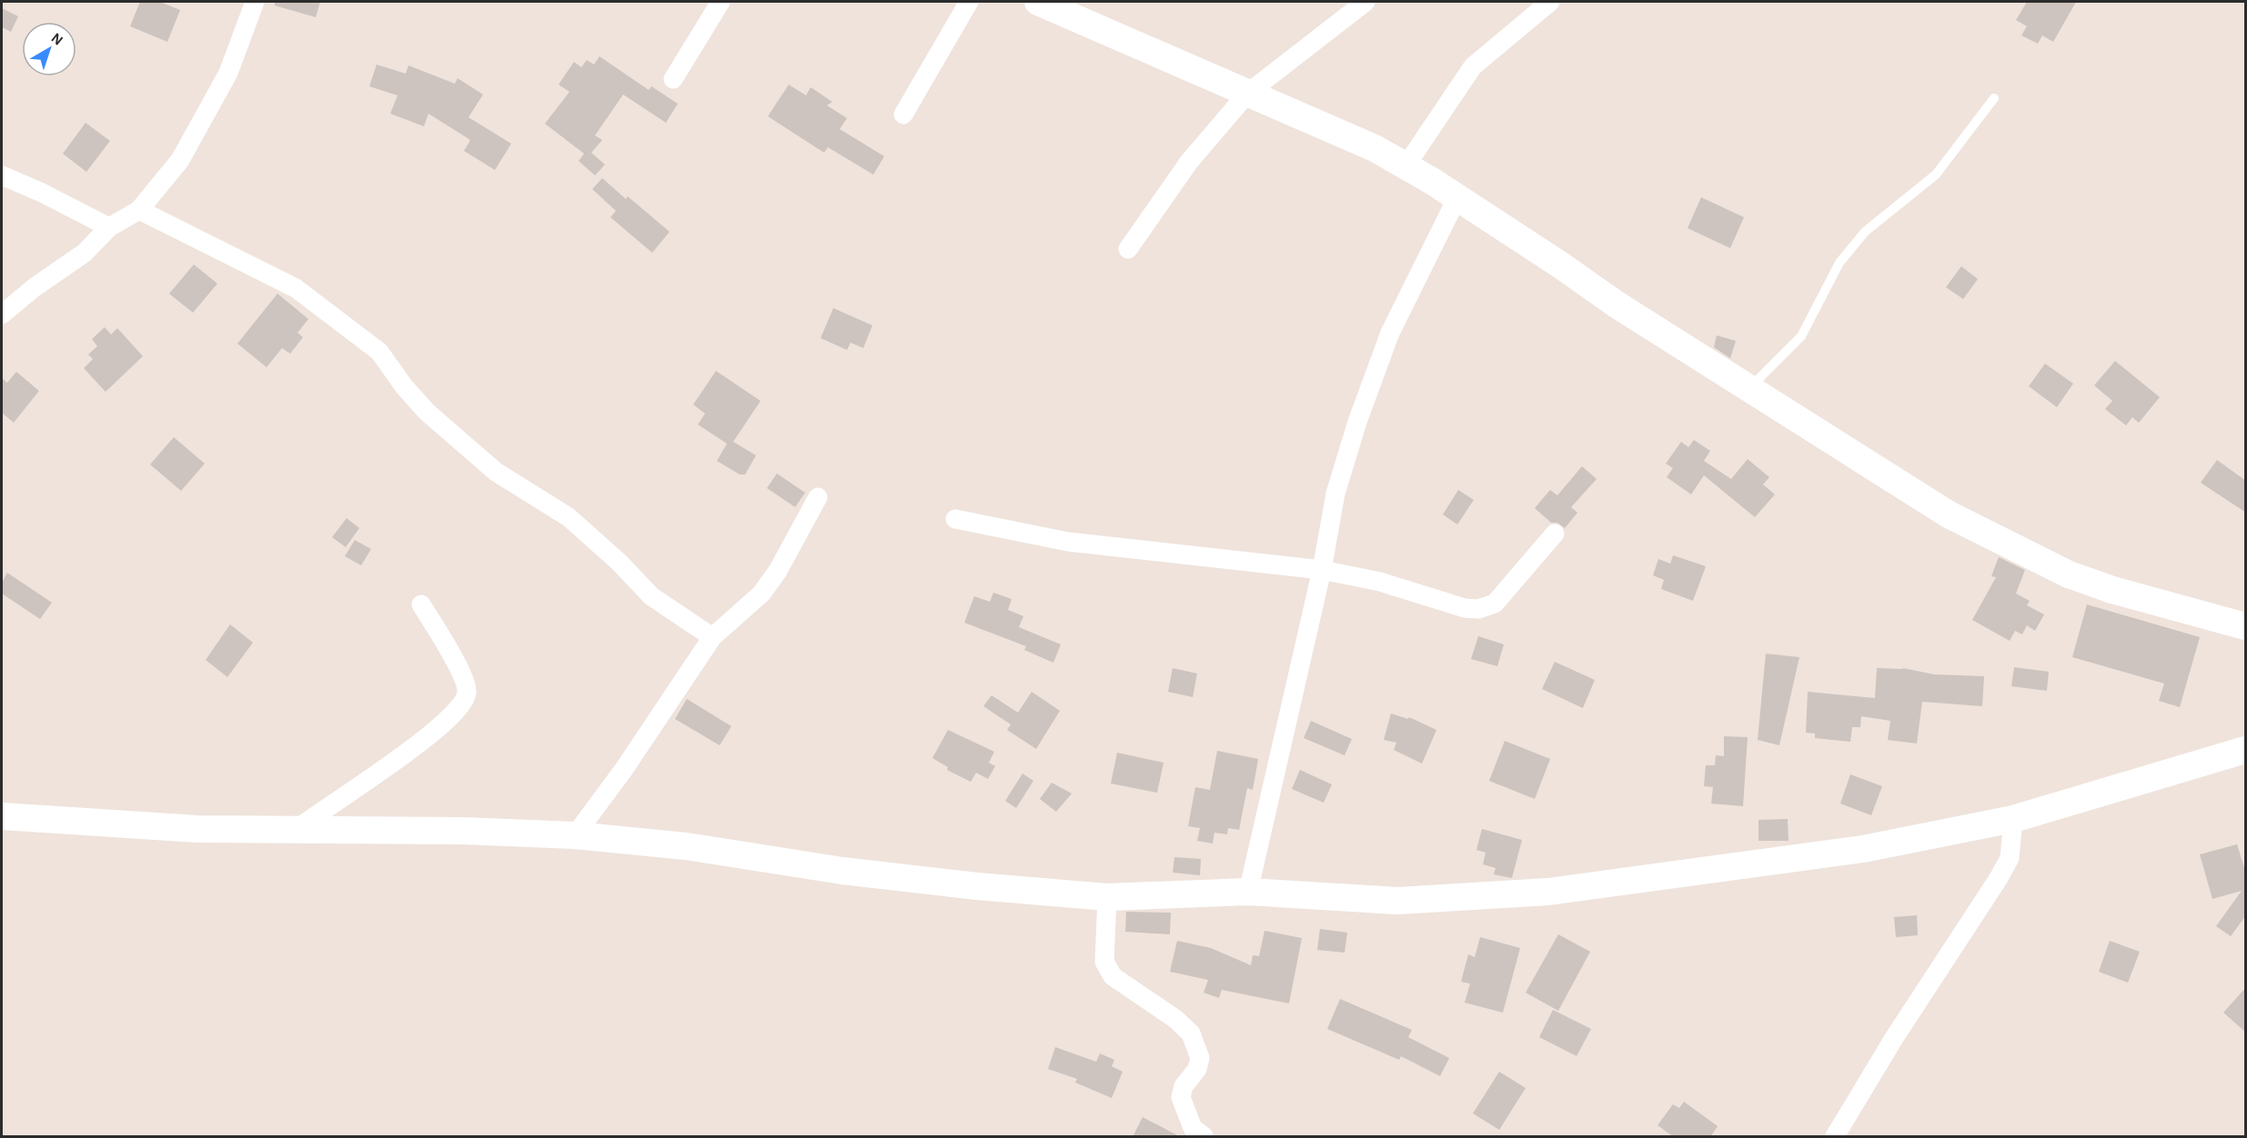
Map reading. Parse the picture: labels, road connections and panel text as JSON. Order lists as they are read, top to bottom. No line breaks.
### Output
{"north":"top right"}
